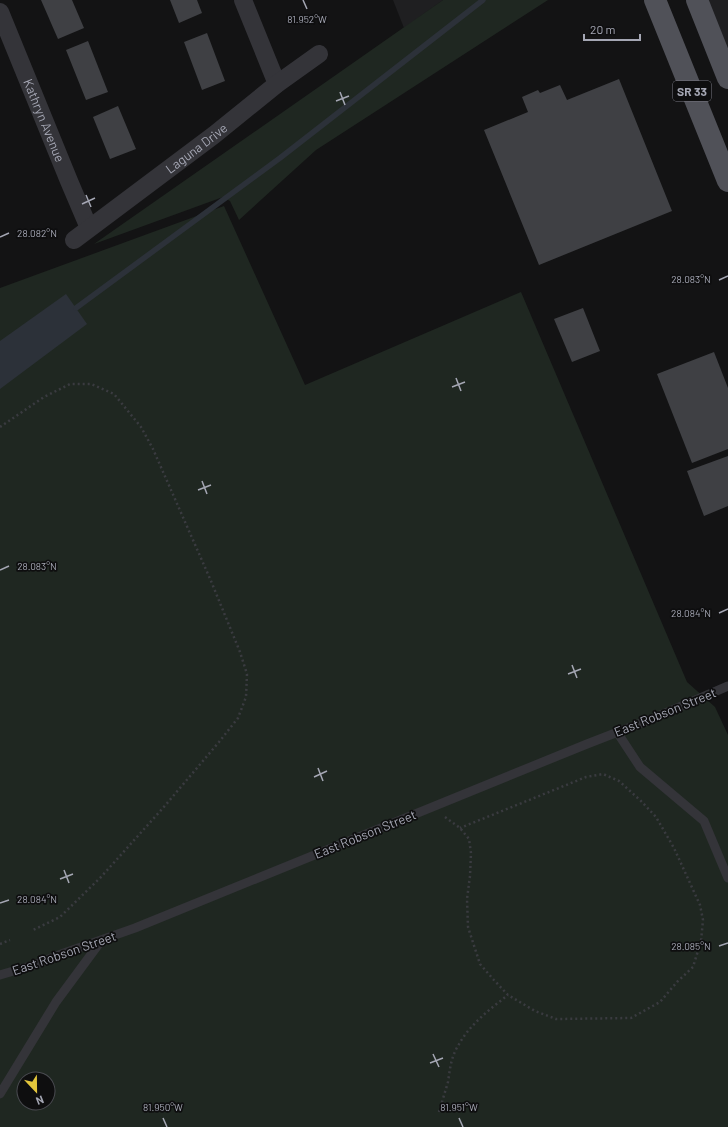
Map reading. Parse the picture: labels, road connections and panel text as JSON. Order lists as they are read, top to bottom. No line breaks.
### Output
{"streets":{"main road":["SR 33"],"street":["Kathryn Avenue","Laguna Drive"],"lane":["East Robson Street"]},"crossings":[["Kathryn Avenue","Laguna Drive"]],"scale_bar":"20 m","north":"bottom","coordinates":["81.952°W","28.082°N","28.083°N","28.084°N","28.085°N","81.950°W","81.951°W"]}
